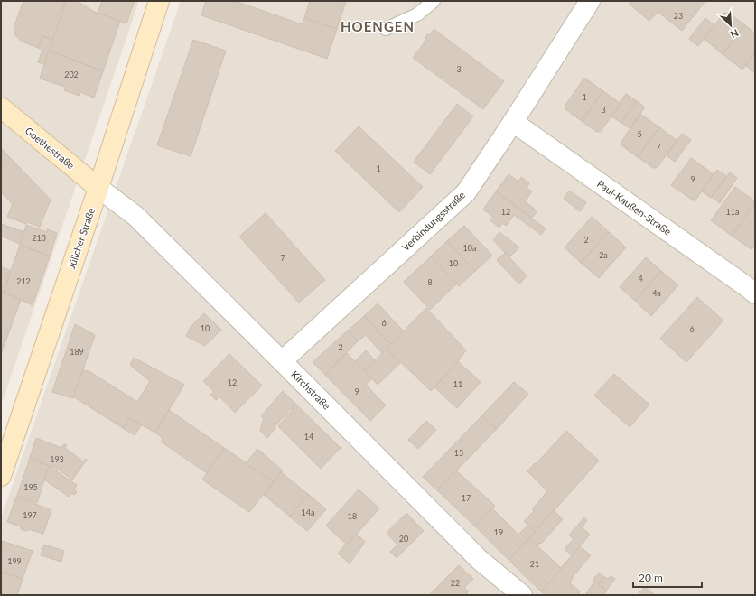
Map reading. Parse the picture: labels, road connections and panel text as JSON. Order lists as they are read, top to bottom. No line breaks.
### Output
{"streets":{"main road":["Goethestraße","Jülicher Straße"],"street":["Paul-Kaußen-Straße","Verbindungsstraße","Kirchstraße"]},"crossings":[["Goethestraße","Jülicher Straße"],["Goethestraße","Kirchstraße"],["Paul-Kaußen-Straße","Verbindungsstraße"],["Verbindungsstraße","Kirchstraße"],["Jülicher Straße","Kirchstraße"]],"districts":["HOENGEN"],"house_numbers":["23","3","202","1","3","5","7","1","9","12","11a","210","2","10a","2a","7","10","4","212","8","4a","6","10","6","2","189","12","11","9","14","15","193","195","17","14a","197","18","19","20","199","21","22"],"scale_bar":"20 m","north":"bottom right"}
